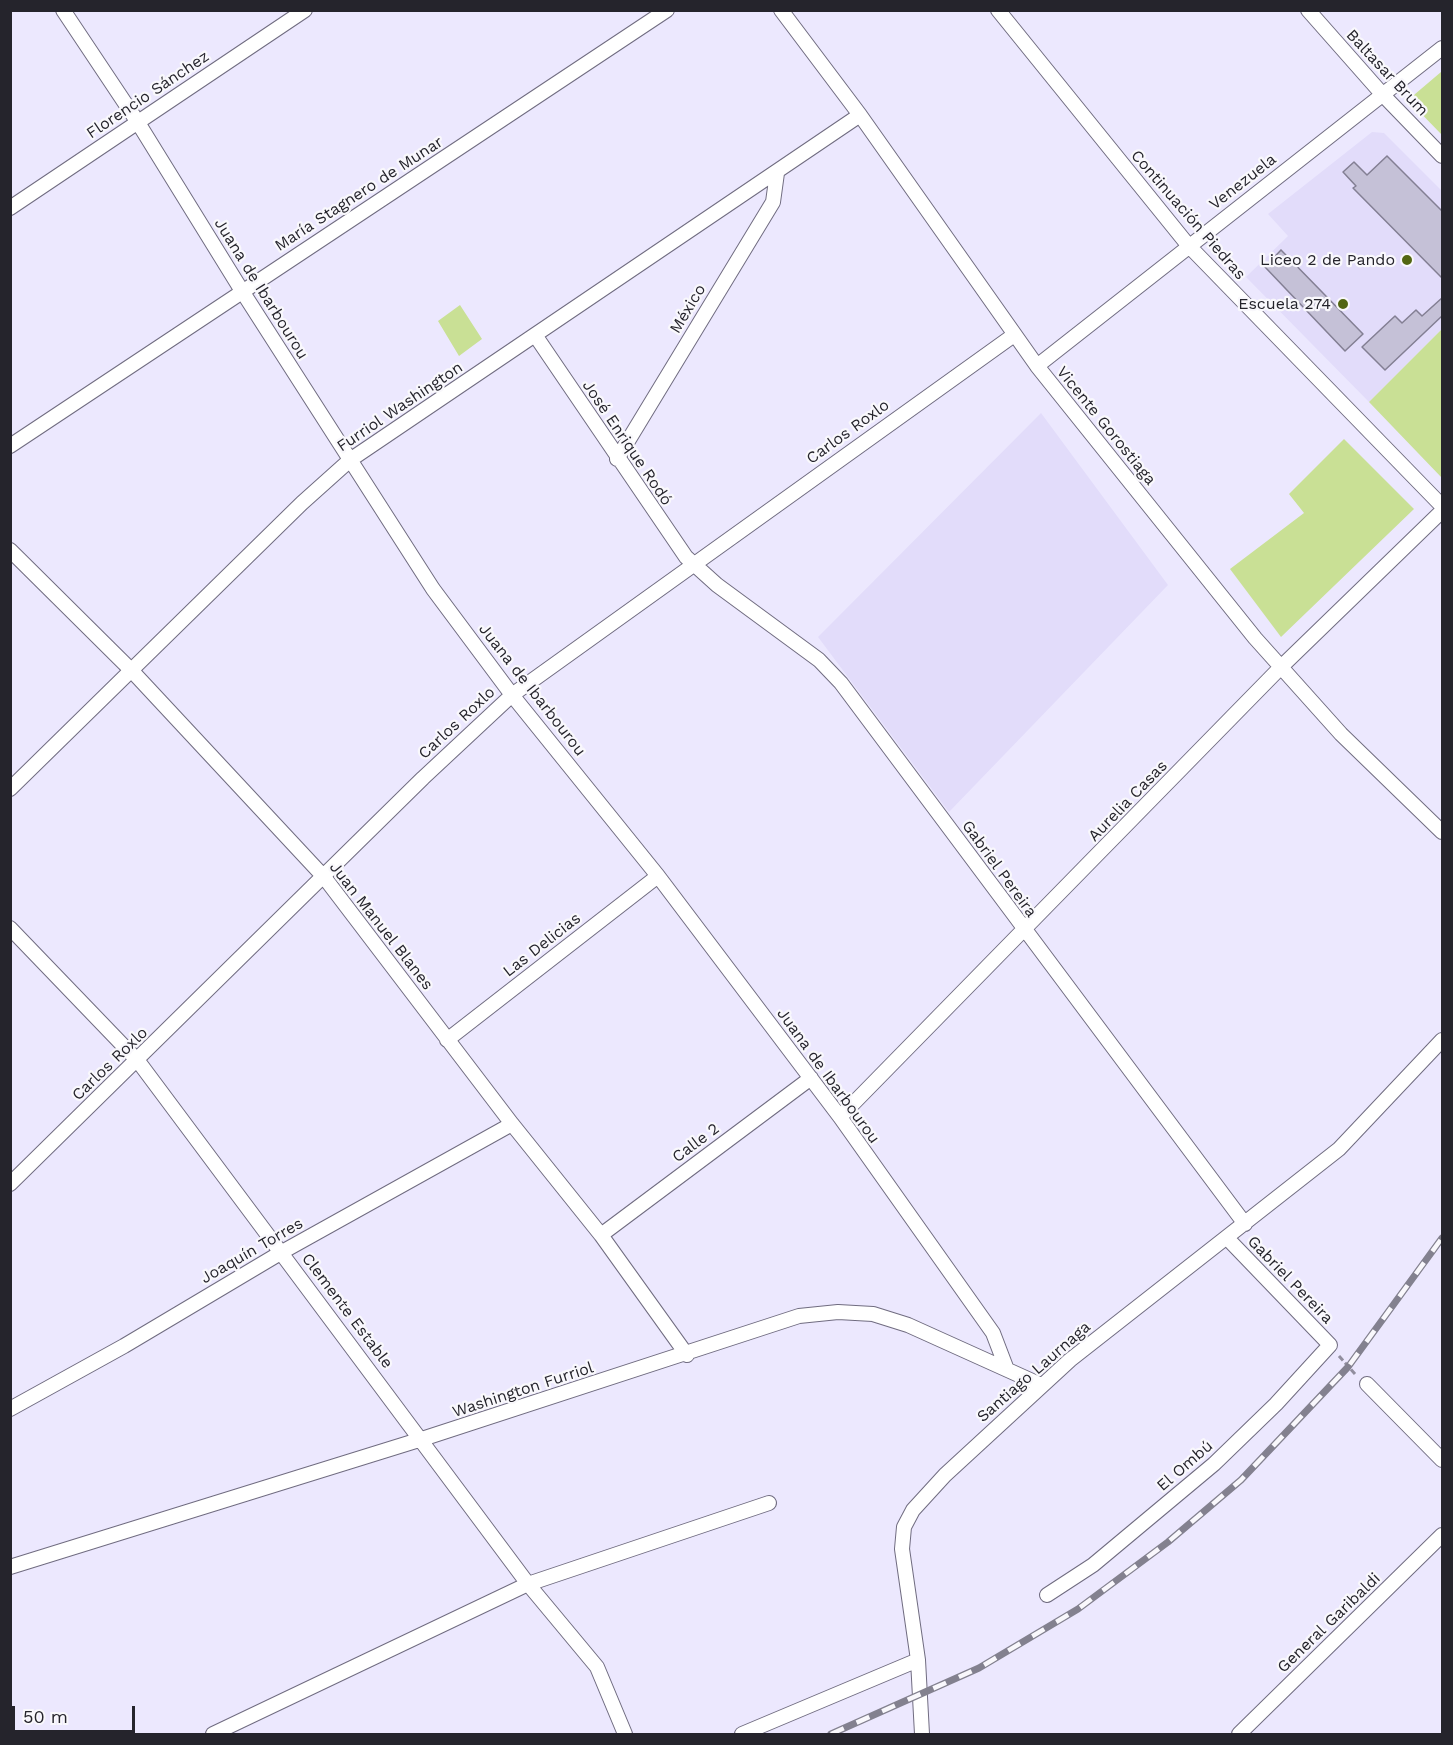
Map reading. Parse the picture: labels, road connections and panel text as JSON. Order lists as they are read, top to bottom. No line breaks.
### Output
{"streets":{"street":["Baltasar Brum","Florencio Sánchez","Venezuela","María Stagnero de Munar","Continuación Piedras","Juana de Ibarbourou","México","Furriol Washington","Vicente Gorostiaga","Carlos Roxlo","José Enrique Rodó","Aurelia Casas","Gabriel Pereira","Juan Manuel Blanes","Las Delicias","Calle 2","Joaquín Torres","Clemente Estable","Santiago Laurnaga","Washington Furriol","El Ombú","General Garibaldi"]},"crossings":[["Baltasar Brum","Venezuela"],["Florencio Sánchez","Juana de Ibarbourou"],["Venezuela","Continuación Piedras"],["Venezuela","Vicente Gorostiaga"],["María Stagnero de Munar","Juana de Ibarbourou"],["Juana de Ibarbourou","Furriol Washington"],["Juana de Ibarbourou","Carlos Roxlo"],["Juana de Ibarbourou","Aurelia Casas"],["Juana de Ibarbourou","Las Delicias"],["Juana de Ibarbourou","Calle 2"],["Juana de Ibarbourou","Washington Furriol"],["México","Furriol Washington"],["México","José Enrique Rodó"],["Furriol Washington","Vicente Gorostiaga"],["Furriol Washington","José Enrique Rodó"],["Furriol Washington","Juan Manuel Blanes"],["Vicente Gorostiaga","Carlos Roxlo"],["Vicente Gorostiaga","Aurelia Casas"],["Carlos Roxlo","José Enrique Rodó"],["Carlos Roxlo","Gabriel Pereira"],["Carlos Roxlo","Juan Manuel Blanes"],["Carlos Roxlo","Clemente Estable"],["José Enrique Rodó","Gabriel Pereira"],["Aurelia Casas","Gabriel Pereira"],["Gabriel Pereira","Santiago Laurnaga"],["Gabriel Pereira","El Ombú"],["Juan Manuel Blanes","Las Delicias"],["Juan Manuel Blanes","Calle 2"],["Juan Manuel Blanes","Joaquín Torres"],["Juan Manuel Blanes","Washington Furriol"],["Joaquín Torres","Clemente Estable"],["Clemente Estable","Washington Furriol"],["Santiago Laurnaga","Washington Furriol"]],"places":["Liceo 2 de Pando","Escuela 274"],"scale_bar":"50 m"}
